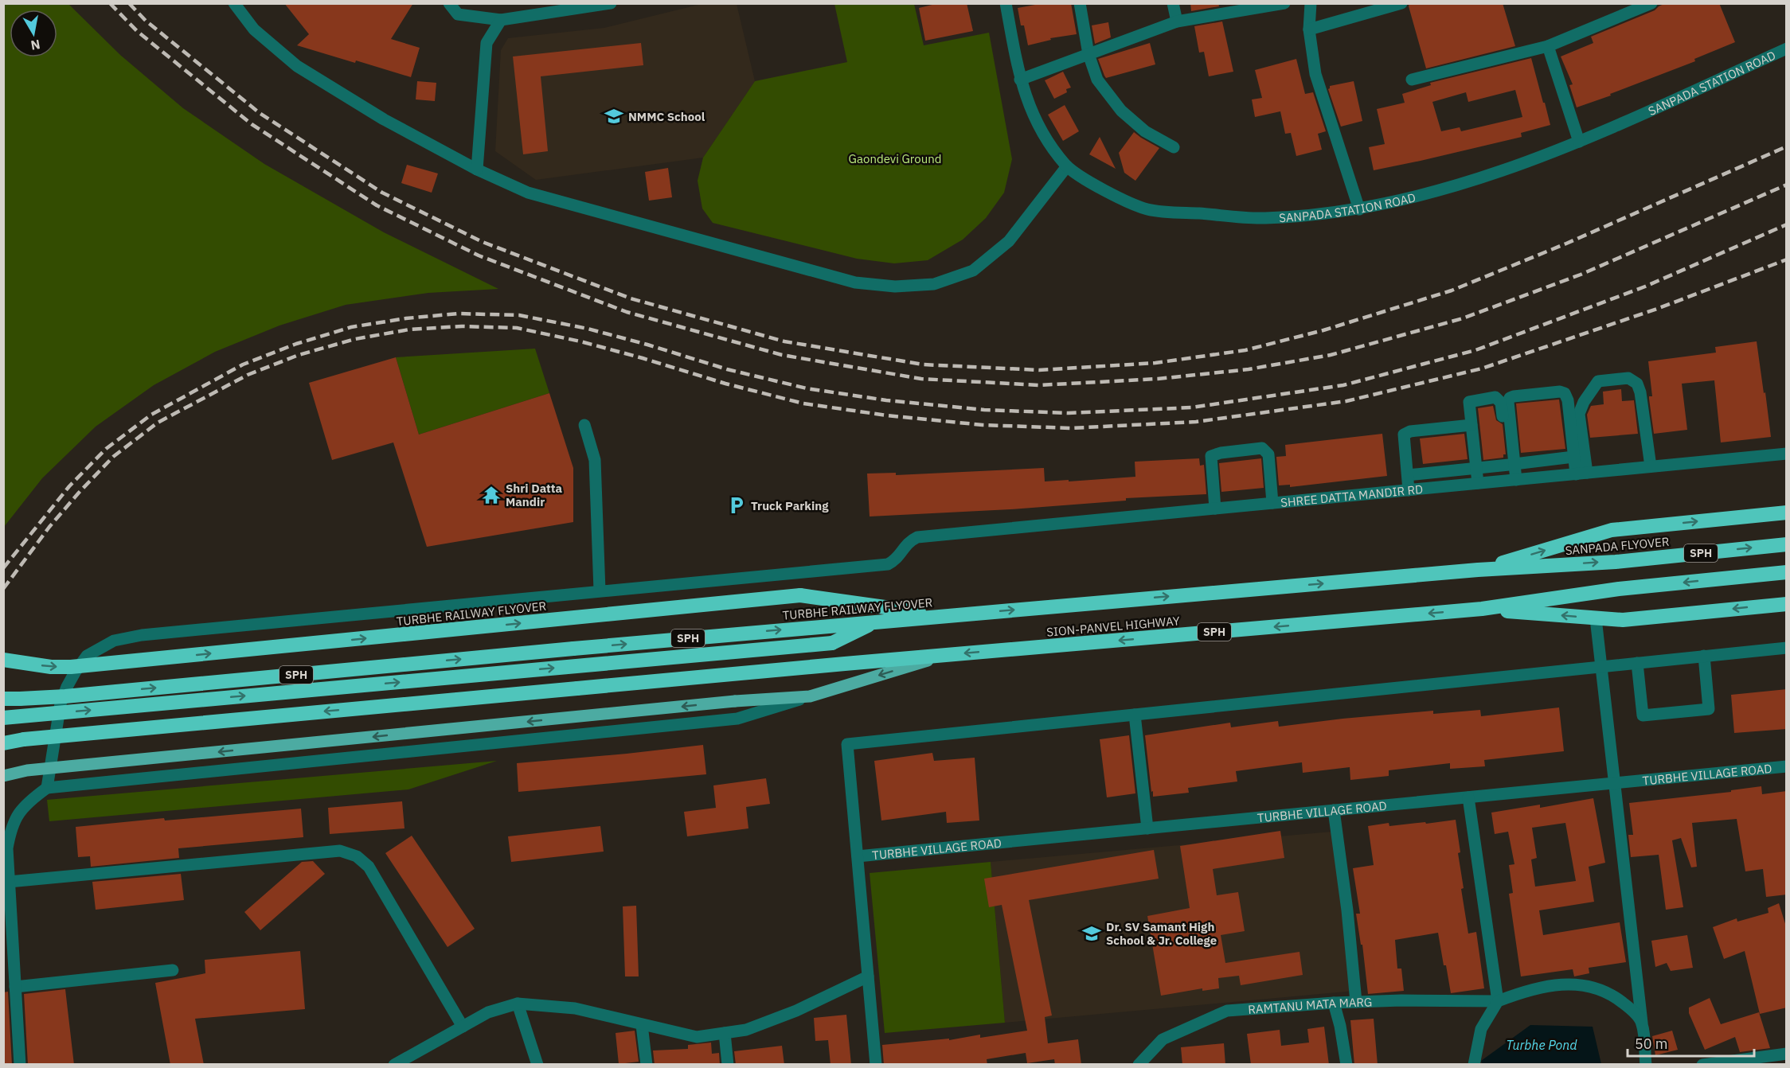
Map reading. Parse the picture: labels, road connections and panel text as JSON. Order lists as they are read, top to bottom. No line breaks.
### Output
{"streets":{"highway":["SANPADA FLYOVER","SPH","TURBHE RAILWAY FLYOVER","SION-PANVEL HIGHWAY"],"street":["SANPADA STATION ROAD","SHREE DATTA MANDIR RD","TURBHE VILLAGE ROAD","RAMTANU MATA MARG"]},"crossings":[["SANPADA FLYOVER","SION-PANVEL HIGHWAY"],["SPH","SION-PANVEL HIGHWAY"],["TURBHE RAILWAY FLYOVER","SION-PANVEL HIGHWAY"]],"water":["Turbhe Pond"],"parks":["Gaondevi Ground"],"places":{"school or university":["NMMC School","Dr. SV Samant High School & Jr. College"],"temple":["Shri Datta Mandir"],"parking":["Truck Parking"]},"scale_bar":"50 m","north":"bottom"}
